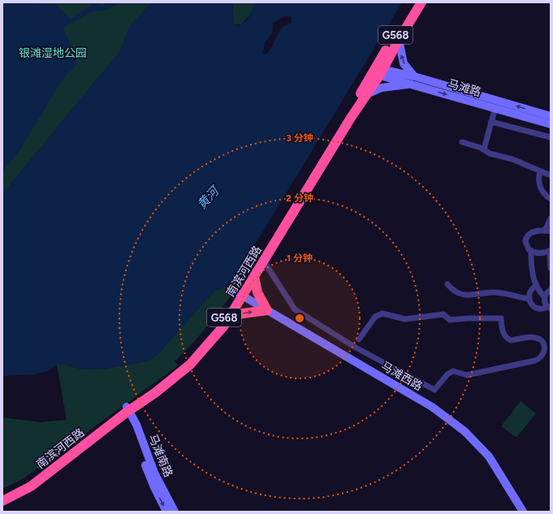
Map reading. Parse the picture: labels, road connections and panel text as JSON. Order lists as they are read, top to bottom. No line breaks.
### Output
{"streets":{"highway":["G568","南滨河西路"],"main road":["马滩路","马滩西路","马滩南路"]},"crossings":[["马滩路","南滨河西路"],["南滨河西路","马滩西路"],["南滨河西路","马滩南路"]],"water":["黄河"],"parks":["银滩湿地公园"],"rings":["3 分钟","2 分钟","1 分钟"]}
